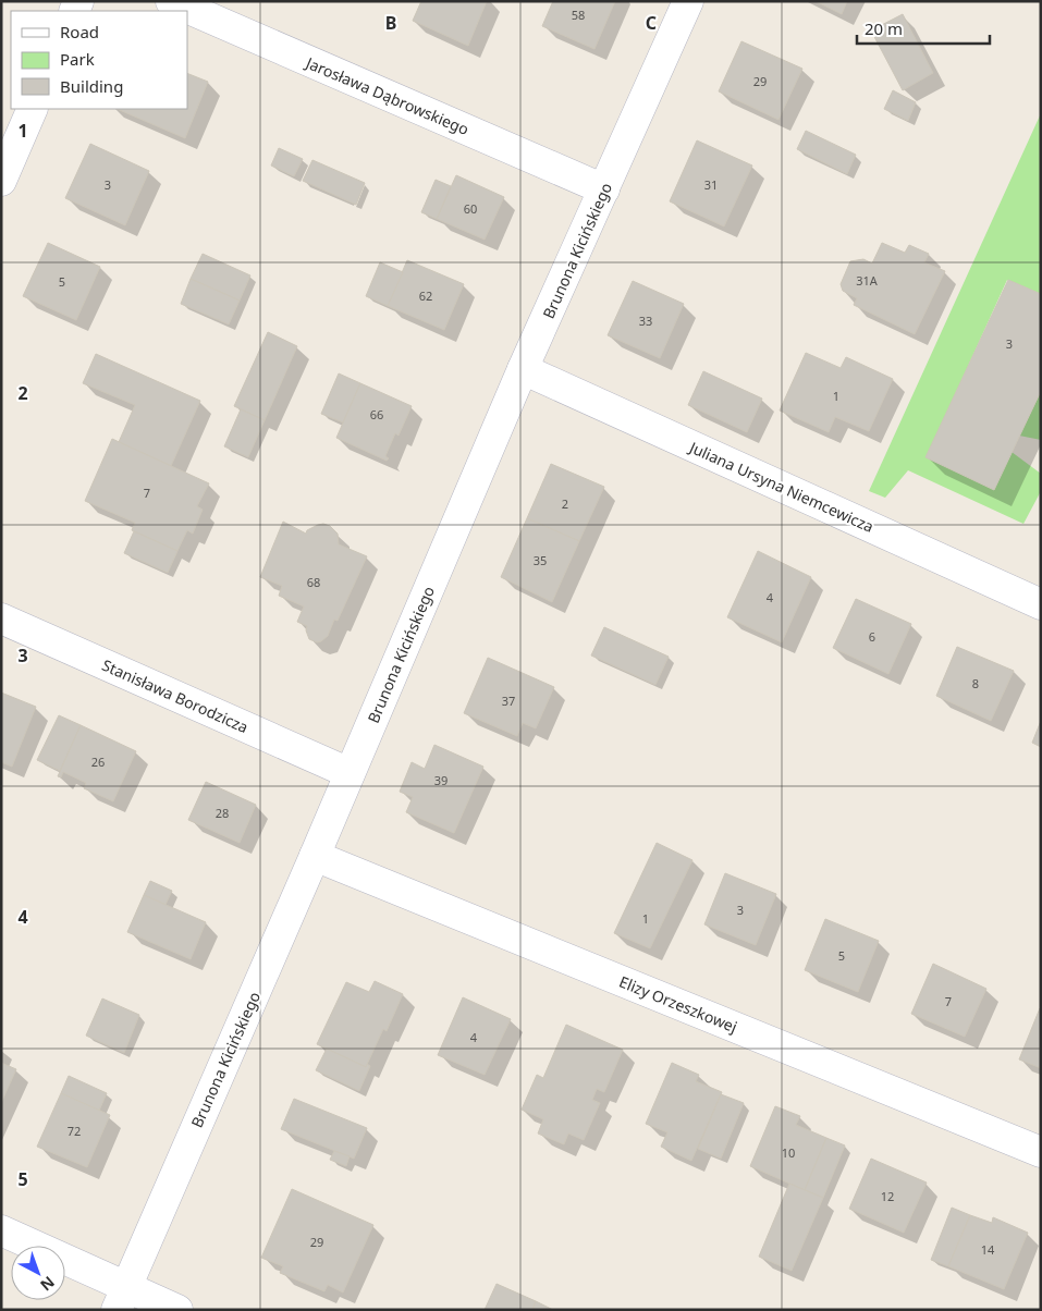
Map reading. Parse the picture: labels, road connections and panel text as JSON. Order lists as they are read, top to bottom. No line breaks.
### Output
{"streets":{"street":["Jarosława Dąbrowskiego","Brunona Kicińskiego","Juliana Ursyna Niemcewicza","Stanisława Borodzicza","Elizy Orzeszkowej"]},"crossings":[["Jarosława Dąbrowskiego","Brunona Kicińskiego"],["Brunona Kicińskiego","Juliana Ursyna Niemcewicza"],["Brunona Kicińskiego","Stanisława Borodzicza"],["Brunona Kicińskiego","Elizy Orzeszkowej"]],"house_numbers":["58","29","3","31","60","31A","5","62","33","3","1","66","7","2","35","68","4","6","8","37","26","39","28","3","1","5","7","4","72","10","12","29","14"],"legend":["Road","Park","Building"],"scale_bar":"20 m","north":"bottom right","grid":{"columns":["B","C"],"rows":["1","2","3","4","5"]}}
